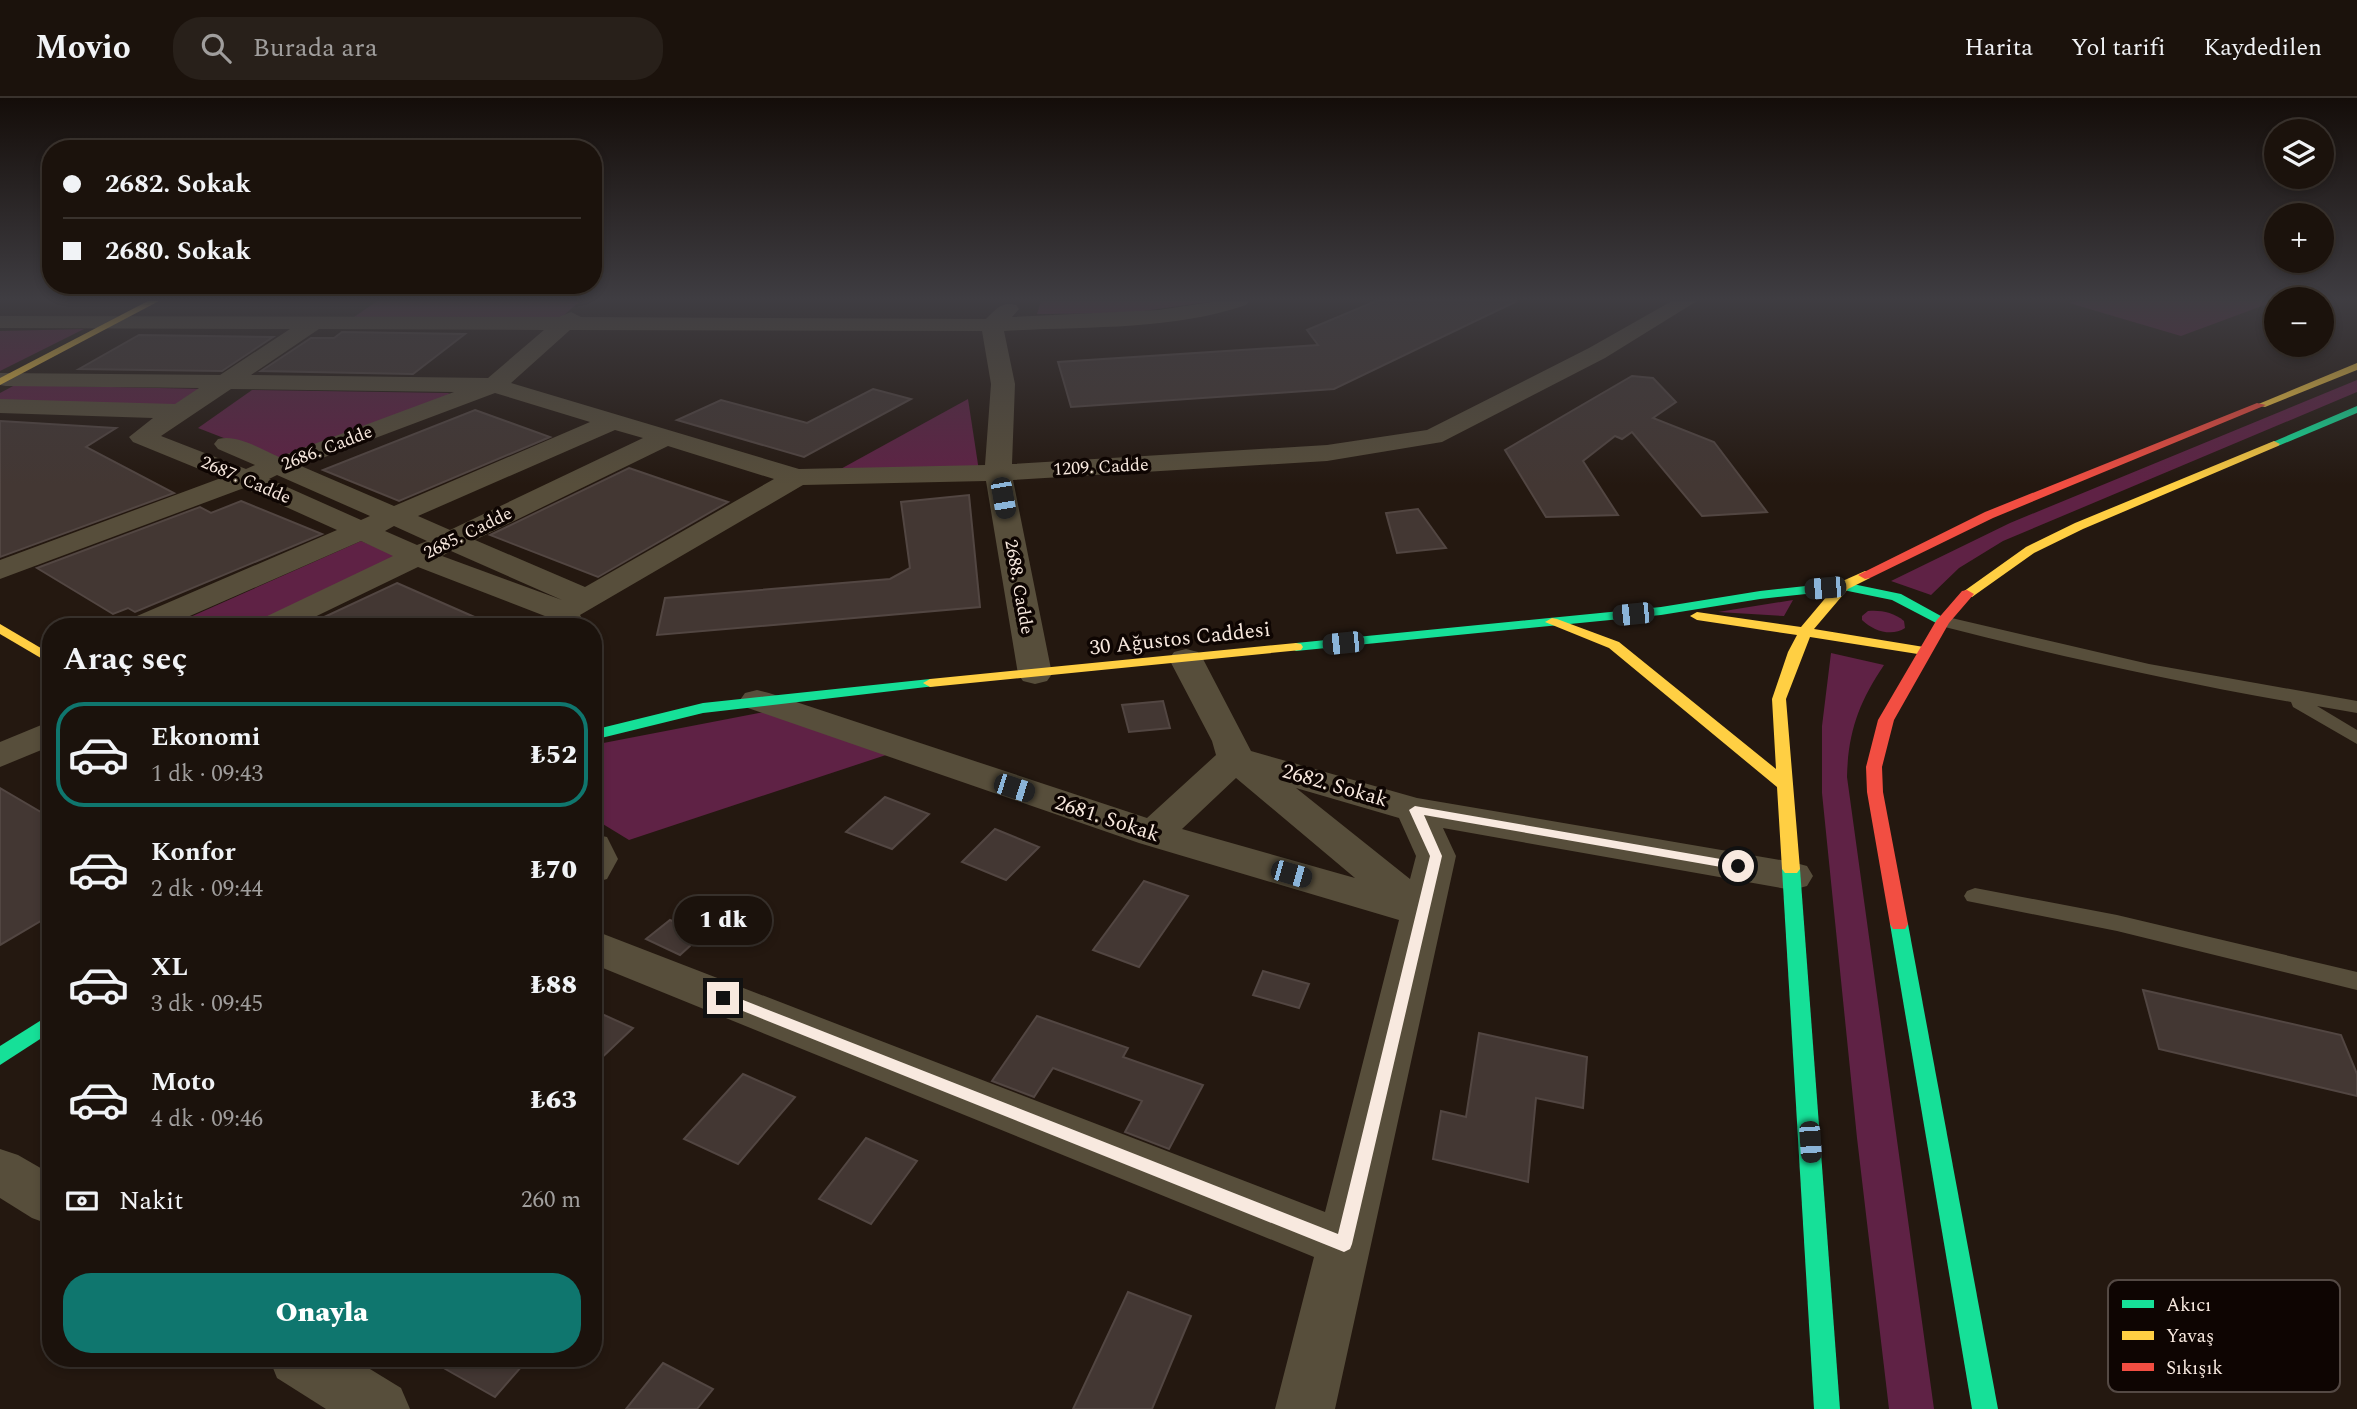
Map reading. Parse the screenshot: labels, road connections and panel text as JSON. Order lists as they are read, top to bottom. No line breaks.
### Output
{"streets":{"main road":["30 Ağustos Caddesi"],"street":["2686. Cadde","1209. Cadde","2687. Cadde","2685. Cadde","2688. Cadde","2682. Sokak","2681. Sokak"]},"crossings":[["2686. Cadde","1209. Cadde"],["2686. Cadde","2687. Cadde"],["1209. Cadde","2687. Cadde"],["1209. Cadde","2685. Cadde"],["1209. Cadde","2688. Cadde"],["2687. Cadde","2685. Cadde"],["2688. Cadde","30 Ağustos Caddesi"],["30 Ağustos Caddesi","2681. Sokak"]],"legend":["Akıcı","Yavaş","Sıkışık"],"page":{"header":"Movio","search":"Burada ara","nav":["Harita","Yol tarifi","Kaydedilen"],"map_buttons":["+","−"],"banner":["2682. Sokak","2680. Sokak"],"heading":"Araç seç","list":[{"name":"Ekonomi","note":"1 dk · 09:43","value":"₺52"},{"name":"Konfor","note":"2 dk · 09:44","value":"₺70"},{"name":"XL","note":"3 dk · 09:45","value":"₺88"},{"name":"Moto","note":"4 dk · 09:46","value":"₺63"}],"bubble":"1 dk","pay":["Nakit","260 m"],"buttons":"Onayla"}}
